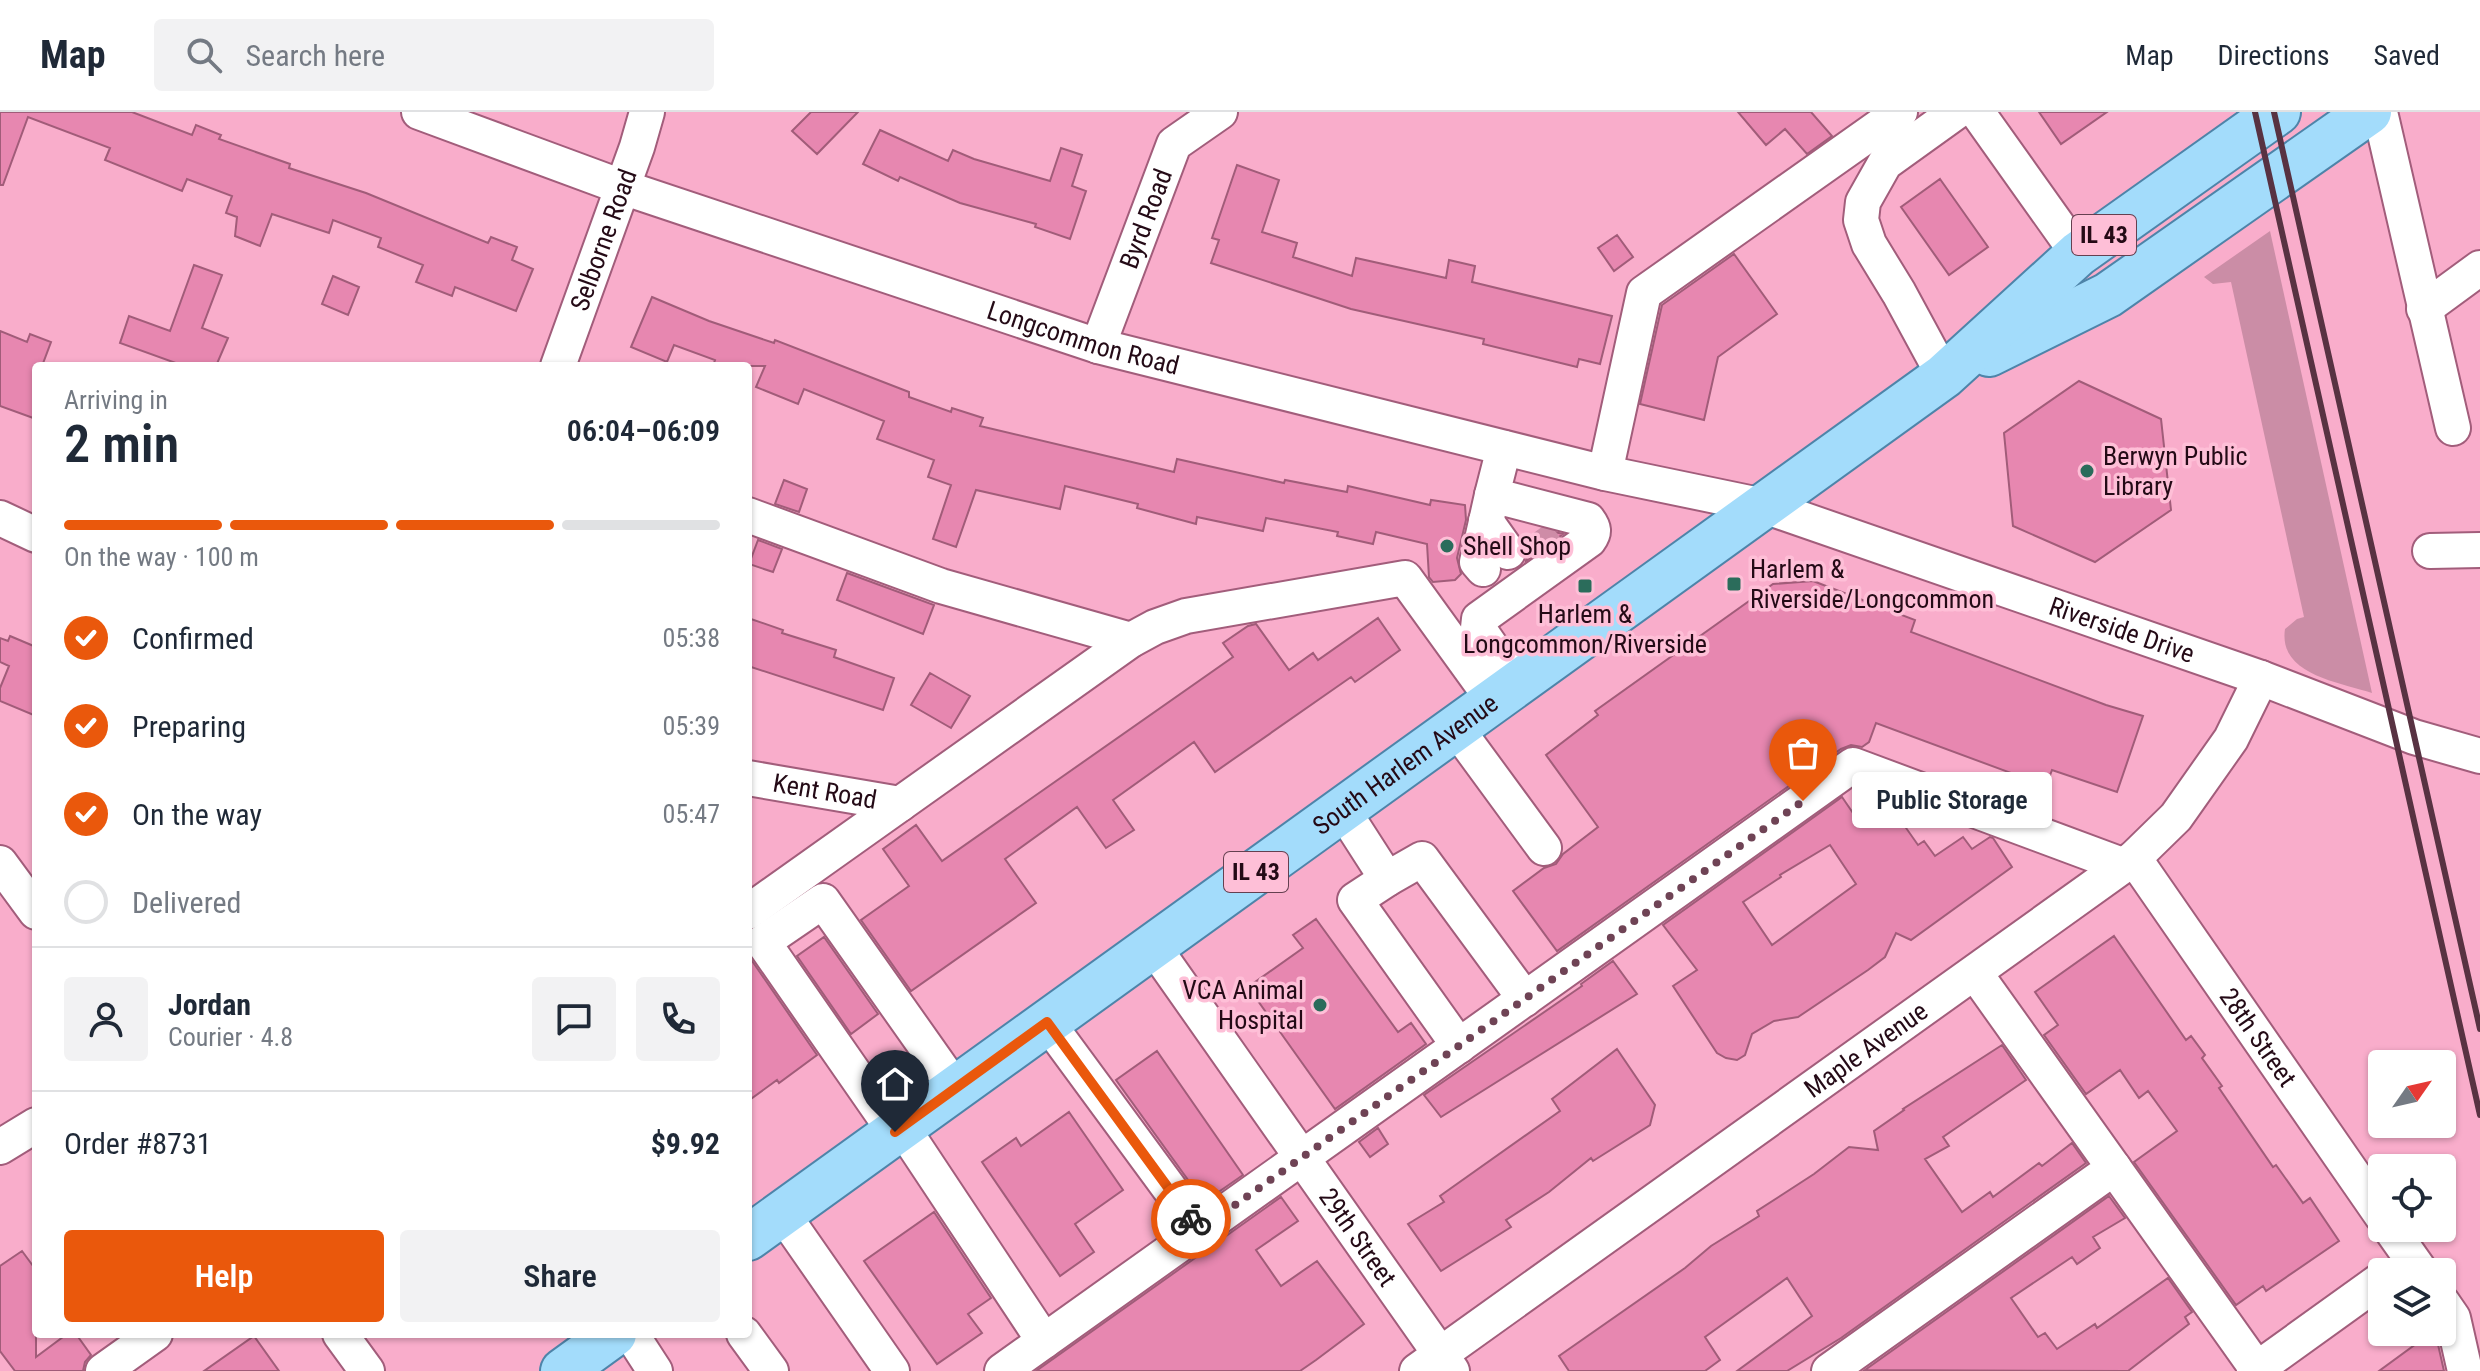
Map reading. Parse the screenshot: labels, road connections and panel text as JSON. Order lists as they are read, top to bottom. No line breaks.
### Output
{"streets":{"main road":["IL 43","South Harlem Avenue"],"street":["Byrd Road","Selborne Road","Longcommon Road","Riverside Drive","Kent Road","28th Street","Maple Avenue","29th Street"]},"crossings":[["Byrd Road","Longcommon Road"],["Selborne Road","Longcommon Road"],["Longcommon Road","Riverside Drive"],["Longcommon Road","South Harlem Avenue"],["Riverside Drive","South Harlem Avenue"],["Riverside Drive","Maple Avenue"],["South Harlem Avenue","29th Street"],["28th Street","Maple Avenue"],["Maple Avenue","29th Street"]],"places":{"other":["Berwyn Public Library","Shell Shop","Public Storage","VCA Animal Hospital"],"transit":["Harlem & Riverside/Longcommon","Harlem & Longcommon/Riverside"]},"north":"top right","page":{"header":"Map","search":"Search here","nav":["Map","Directions","Saved"],"heading":["2 min","Arriving in","06:04–06:09"],"panel":["Jordan","Courier · 4.8","Order #8731","$9.92"],"bar":"On the way · 100 m","list":[["Confirmed","05:38"],["Preparing","05:39"],["On the way","05:47"],"Delivered"],"bubble":"Public Storage","buttons":["Help","Share"]}}
